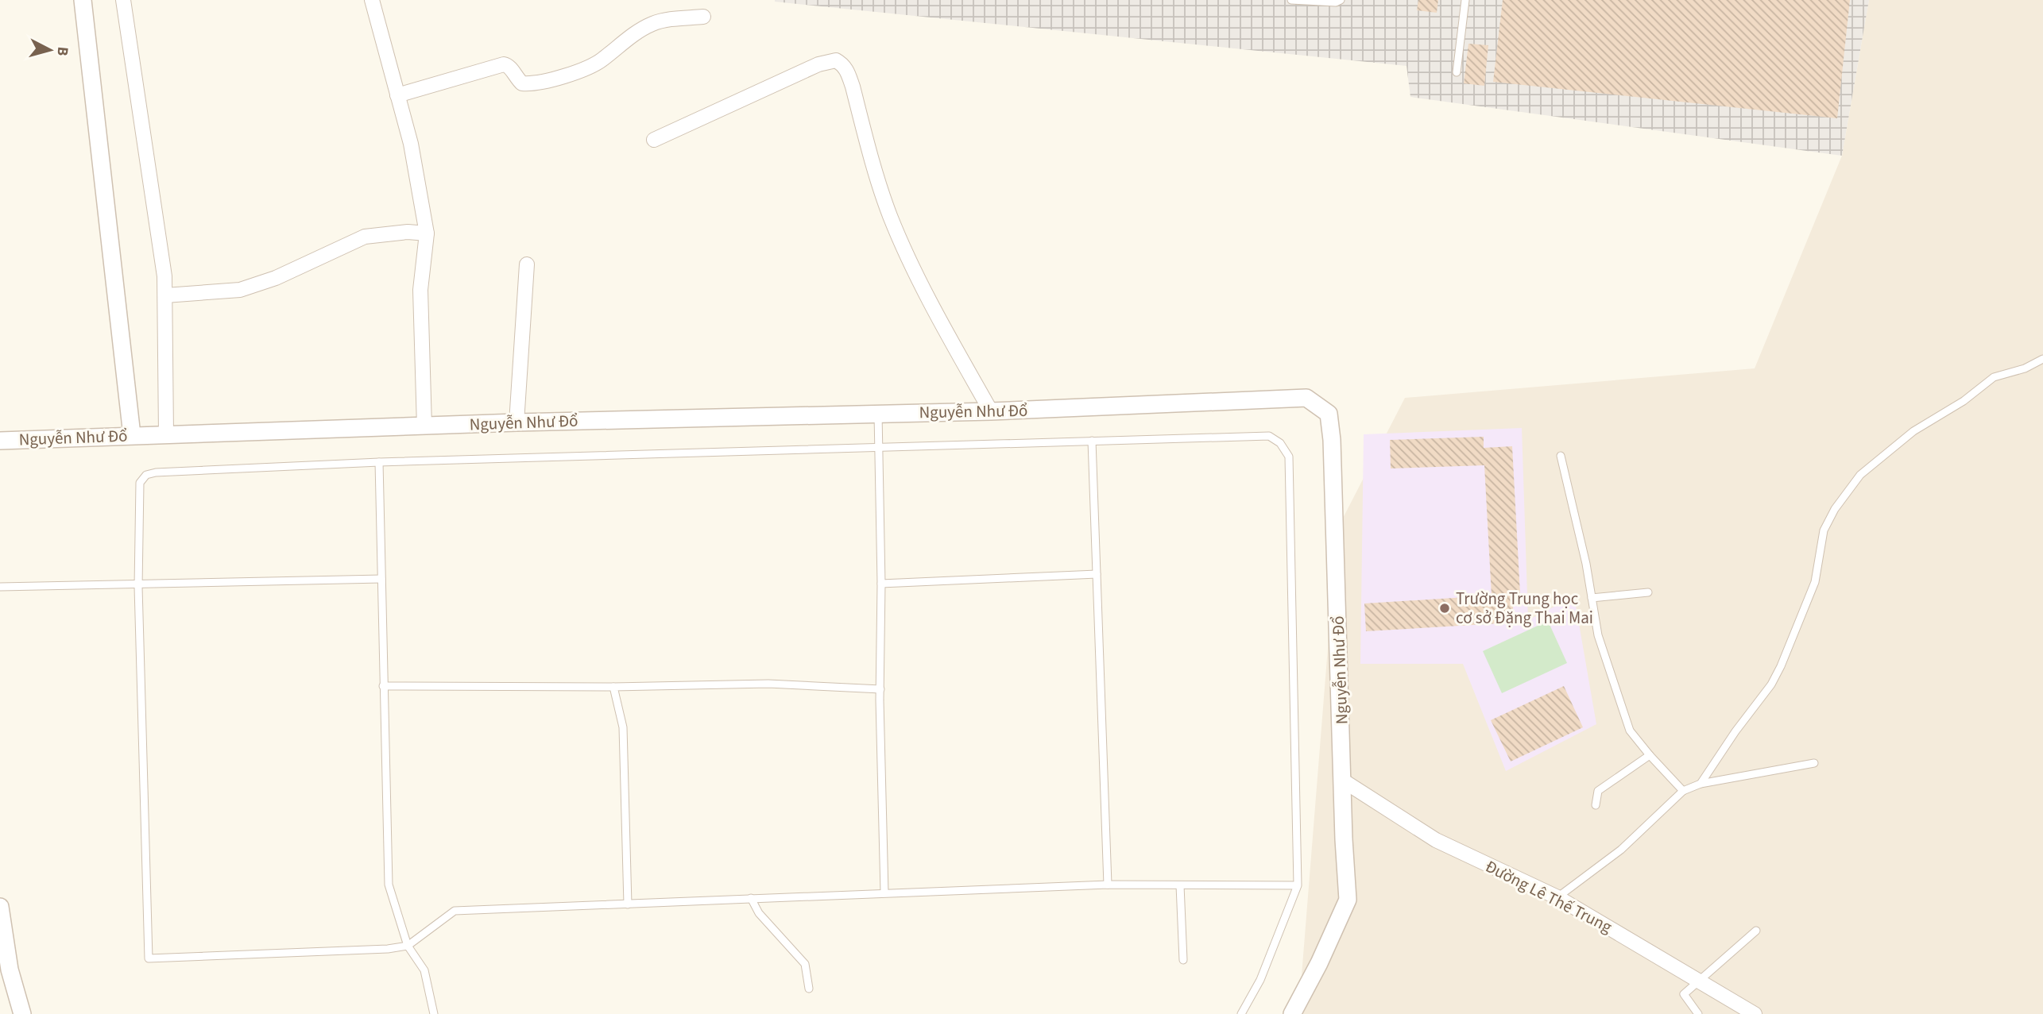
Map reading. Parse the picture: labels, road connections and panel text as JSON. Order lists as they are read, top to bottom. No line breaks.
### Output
{"streets":{"street":["Nguyễn Như Đổ","Đường Lê Thế Trung"]},"crossings":[["Nguyễn Như Đổ","Đường Lê Thế Trung"]],"places":["Trường Trung học cơ sở Đặng Thai Mai"],"north":"right"}
